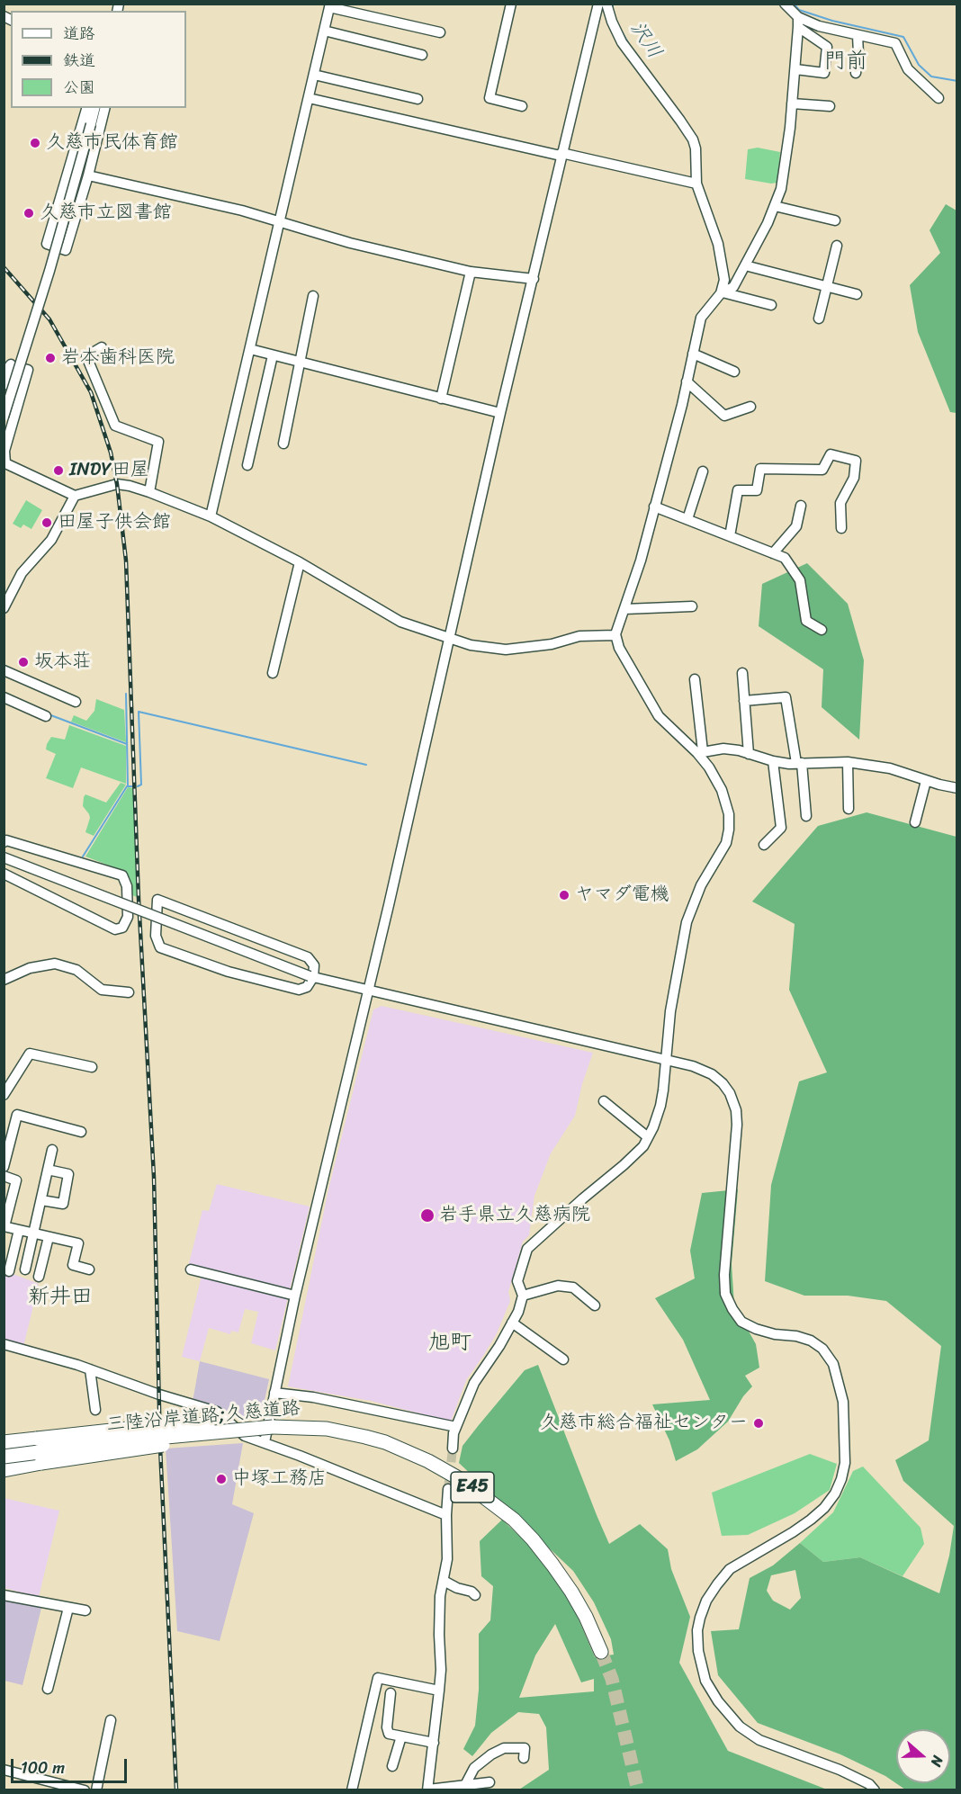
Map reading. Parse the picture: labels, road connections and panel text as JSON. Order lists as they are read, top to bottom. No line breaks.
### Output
{"streets":{"highway":["三陸沿岸道路;久慈道路","E45"]},"crossings":[["三陸沿岸道路;久慈道路","E45"]],"districts":["門前","新井田","旭町"],"water":["沢川"],"places":["久慈市民体育館","久慈市立図書館","岩本歯科医院","INDY田屋","田屋子供会館","坂本荘","ヤマダ電機","岩手県立久慈病院","久慈市総合福祉センター","中塚工務店"],"legend":["道路","鉄道","公園"],"scale_bar":"100 m","north":"right"}
